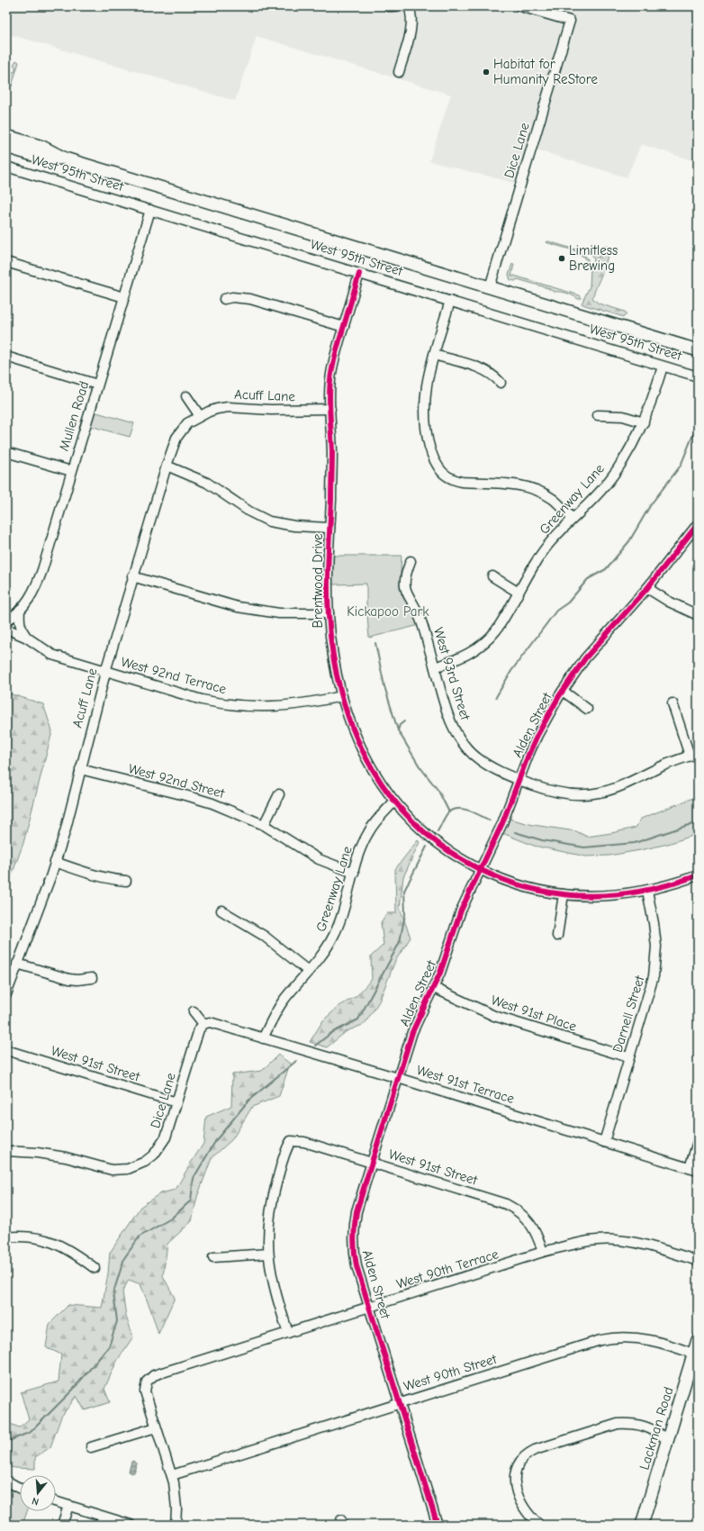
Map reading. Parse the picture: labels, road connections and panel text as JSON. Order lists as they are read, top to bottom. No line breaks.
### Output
{"streets":{"main road":["West 95th Street","Lackman Road"],"street":["Dice Lane","Acuff Lane","Mullen Road","Greenway Lane","Brentwood Drive","West 93rd Street","West 92nd Terrace","Alden Street","West 92nd Street","West 91st Place","Darnell Street","West 91st Street","West 91st Terrace","West 90th Terrace","West 90th Street"]},"crossings":[["Dice Lane","West 95th Street"],["Dice Lane","West 91st Street"],["Dice Lane","West 91st Terrace"],["West 95th Street","Mullen Road"],["West 95th Street","Greenway Lane"],["West 95th Street","Brentwood Drive"],["Acuff Lane","Brentwood Drive"],["Acuff Lane","West 92nd Terrace"],["Acuff Lane","West 92nd Street"],["Mullen Road","West 92nd Terrace"],["Greenway Lane","Brentwood Drive"],["Greenway Lane","West 93rd Street"],["Greenway Lane","West 92nd Street"],["Greenway Lane","West 91st Terrace"],["Brentwood Drive","West 92nd Terrace"],["Brentwood Drive","Alden Street"],["Brentwood Drive","Darnell Street"],["West 93rd Street","Alden Street"],["Alden Street","West 91st Place"],["Alden Street","West 91st Street"],["Alden Street","West 91st Terrace"],["Alden Street","West 90th Terrace"],["Alden Street","West 90th Street"],["West 91st Place","Darnell Street"],["Darnell Street","West 91st Terrace"],["West 91st Street","West 90th Terrace"],["West 90th Street","Lackman Road"]],"parks":["Kickapoo Park"],"places":["Habitat for Humanity ReStore","Limitless Brewing"],"north":"bottom"}
